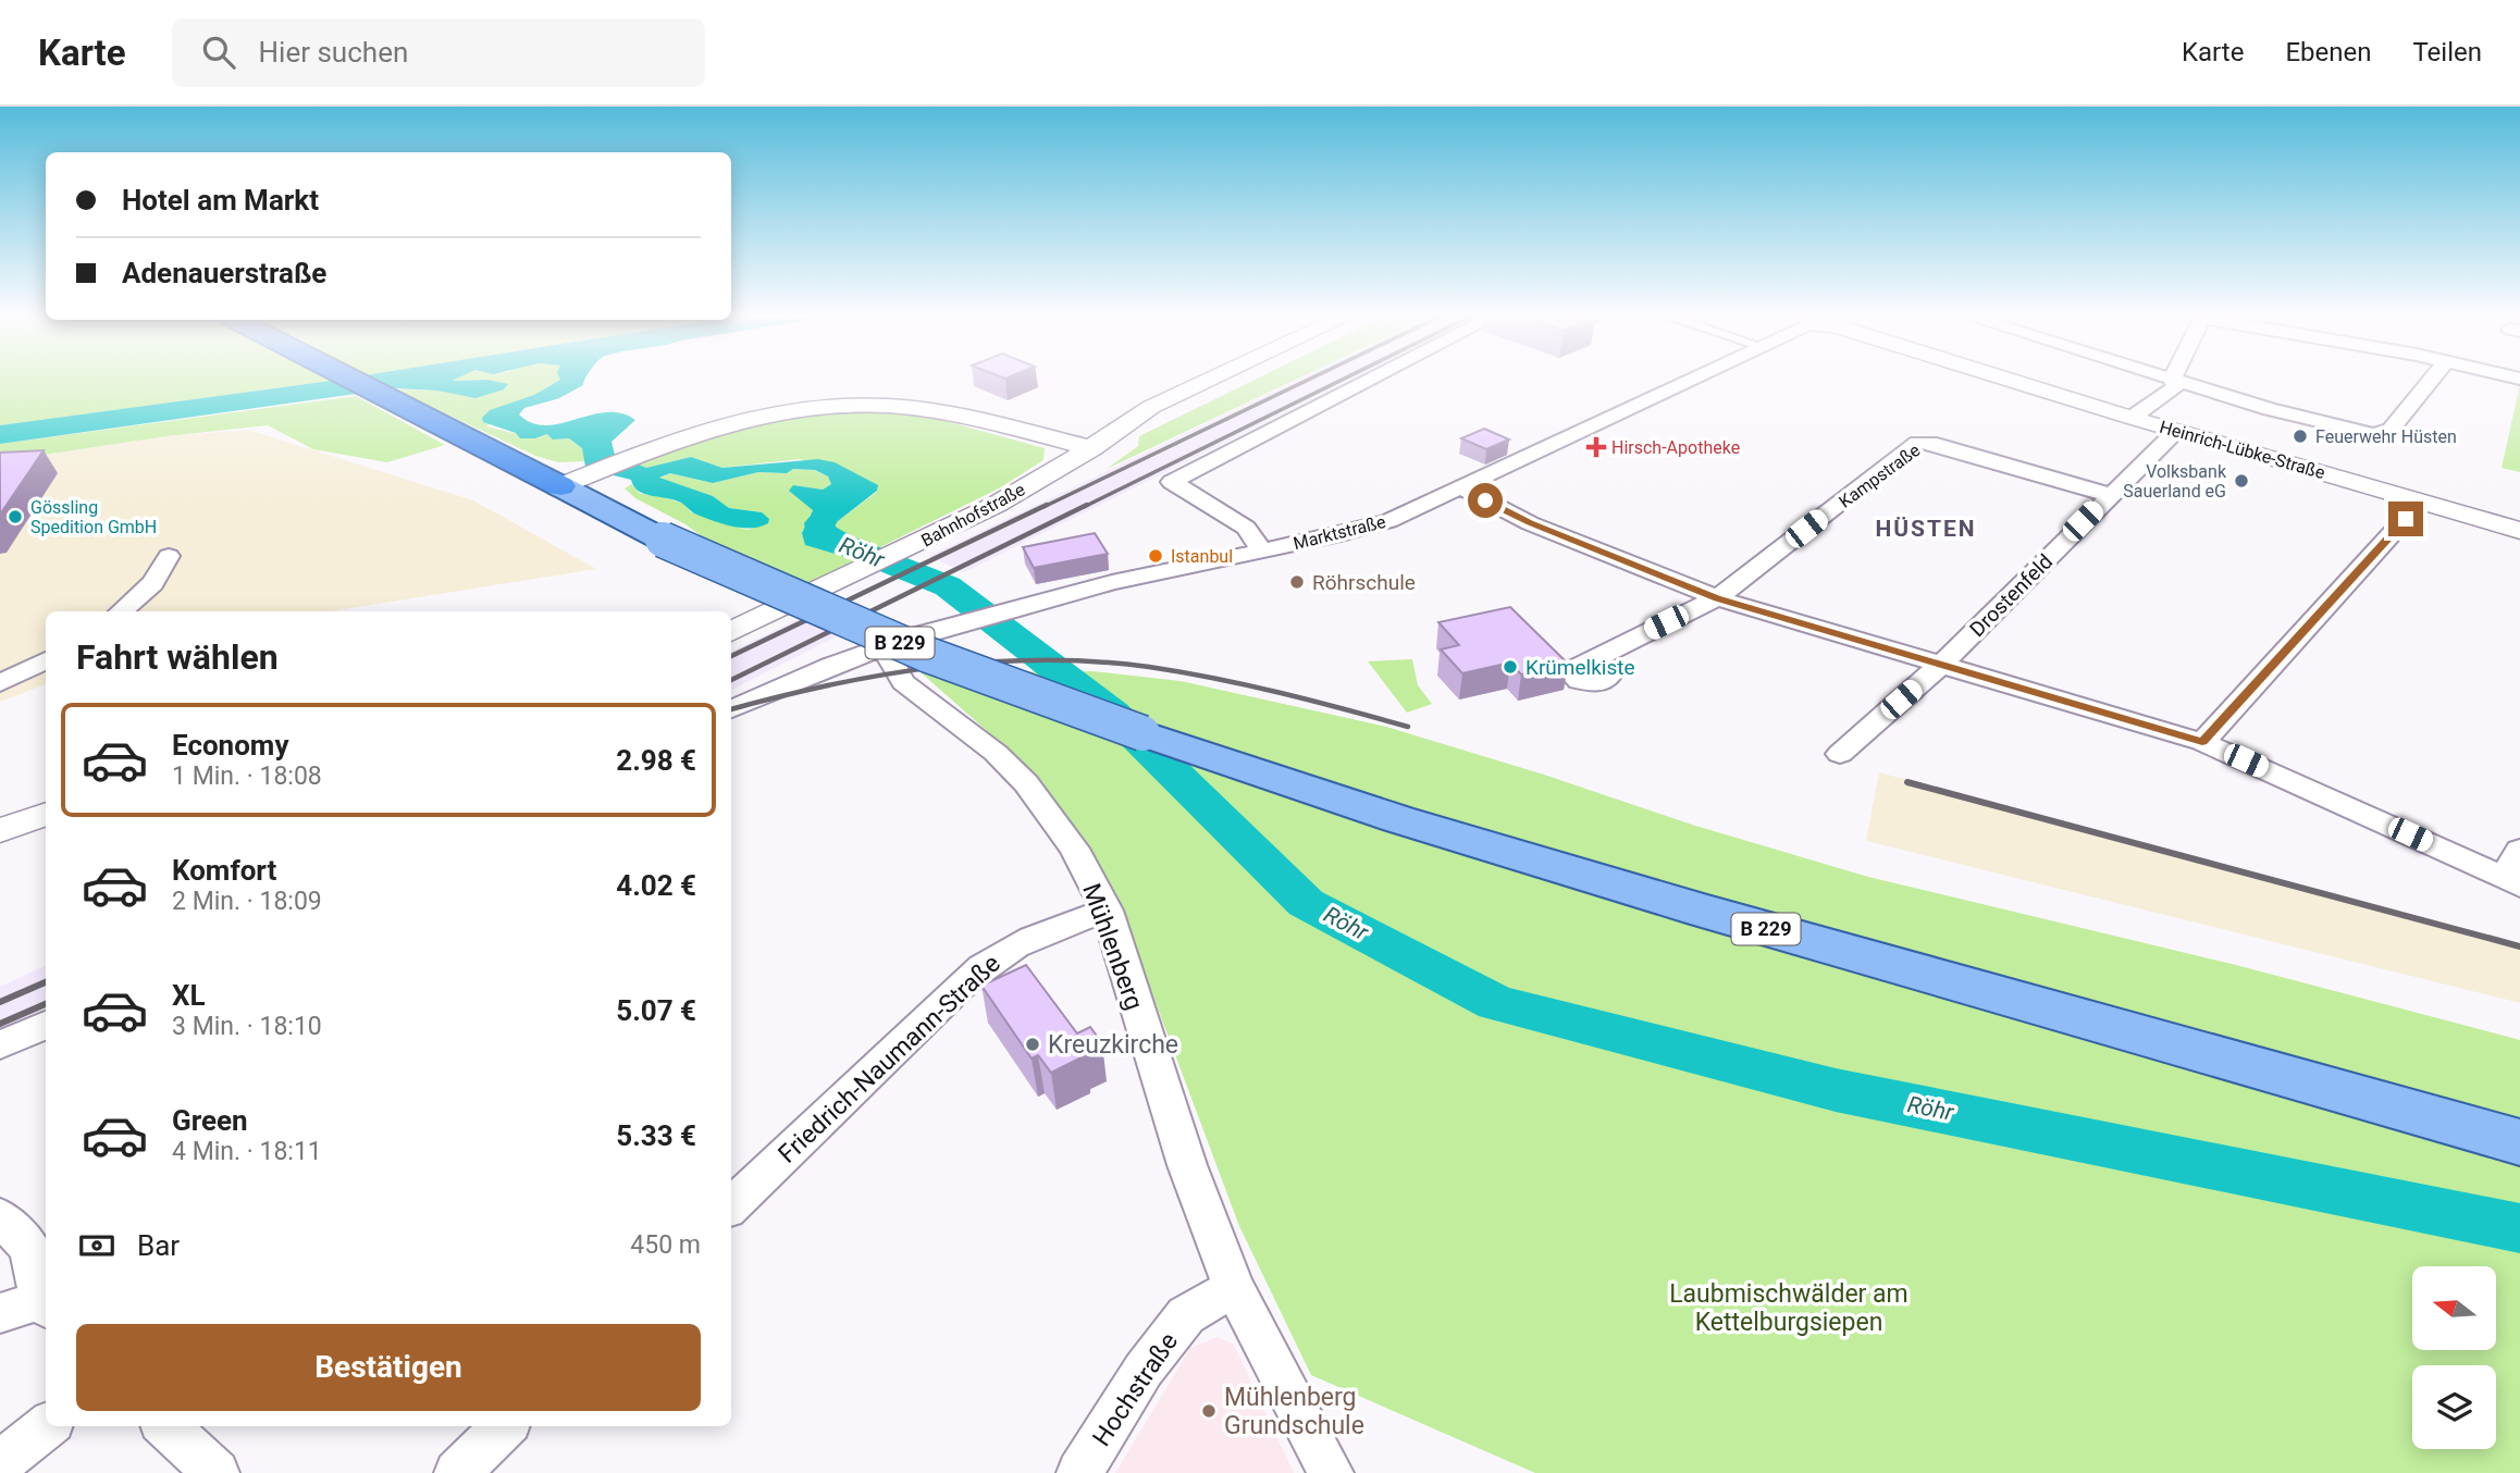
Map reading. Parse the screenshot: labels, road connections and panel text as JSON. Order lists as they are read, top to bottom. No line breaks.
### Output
{"streets":{"main road":["B 229"],"street":["Heinrich-Lübke-Straße","Kampstraße","Bahnhofstraße","Marktstraße","Drostenfeld","Mühlenberg","Friedrich-Naumann-Straße","Hochstraße"]},"crossings":[["Heinrich-Lübke-Straße","Drostenfeld"],["Kampstraße","Drostenfeld"],["Marktstraße","Mühlenberg"],["Mühlenberg","Friedrich-Naumann-Straße"],["Mühlenberg","Hochstraße"]],"districts":["HÜSTEN"],"water":["Röhr"],"parks":["Laubmischwälder am Kettelburgsiepen"],"places":{"other":["Feuerwehr Hüsten","Volksbank Sauerland eG","Gössling Spedition GmbH","Istanbul","Röhrschule","Krümelkiste","Kreuzkirche","Mühlenberg Grundschule"],"health":["Hirsch-Apotheke"]},"north":"left","page":{"header":"Karte","search":"Hier suchen","nav":["Karte","Ebenen","Teilen"],"banner":["Hotel am Markt","Adenauerstraße"],"heading":"Fahrt wählen","list":[{"name":"Economy","note":"1 Min. · 18:08","value":"2.98 €"},{"name":"Komfort","note":"2 Min. · 18:09","value":"4.02 €"},{"name":"XL","note":"3 Min. · 18:10","value":"5.07 €"},{"name":"Green","note":"4 Min. · 18:11","value":"5.33 €"}],"pay":["Bar","450 m"],"buttons":"Bestätigen"}}
